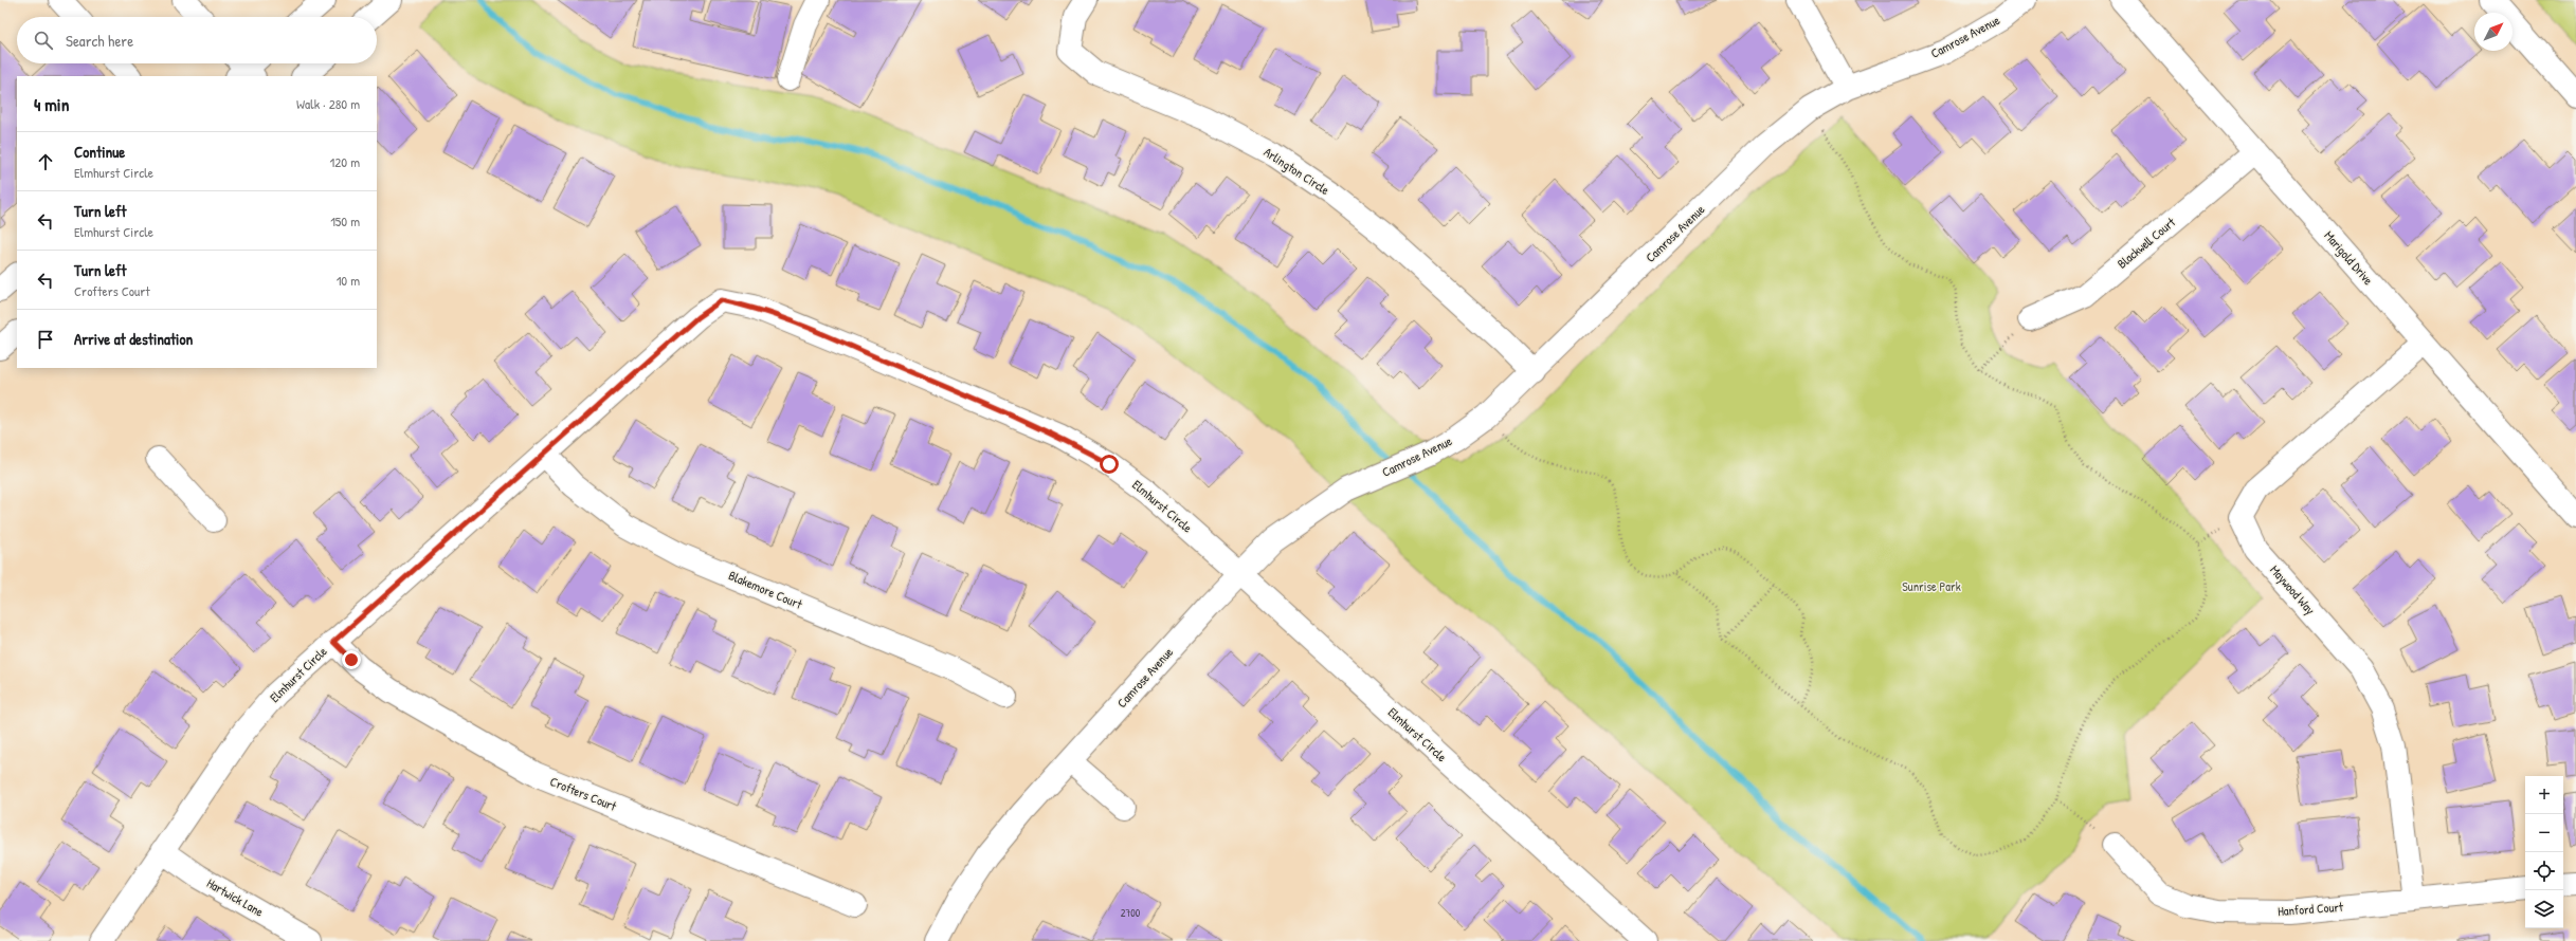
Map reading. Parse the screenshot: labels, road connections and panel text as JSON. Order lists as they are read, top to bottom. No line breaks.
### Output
{"streets":{"street":["Camrose Avenue","Arlington Circle","Blackwell Court","Marigold Drive","Elmhurst Circle","Blakemore Court","Maywood Way","Crofters Court","Hartwick Lane","Hanford Court"]},"crossings":[["Camrose Avenue","Arlington Circle"],["Camrose Avenue","Elmhurst Circle"],["Blackwell Court","Marigold Drive"],["Elmhurst Circle","Blakemore Court"],["Elmhurst Circle","Crofters Court"],["Elmhurst Circle","Hartwick Lane"],["Maywood Way","Hanford Court"]],"parks":["Sunrise Park"],"house_numbers":["2700"],"north":"top right","page":{"search":"Search here","heading":["4 min","Walk · 280 m"],"list":[["Continue","Elmhurst Circle","120 m"],["Turn left","Elmhurst Circle","150 m"],["Turn left","Crofters Court","10 m"],"Arrive at destination"],"map_buttons":["+","−"]}}
